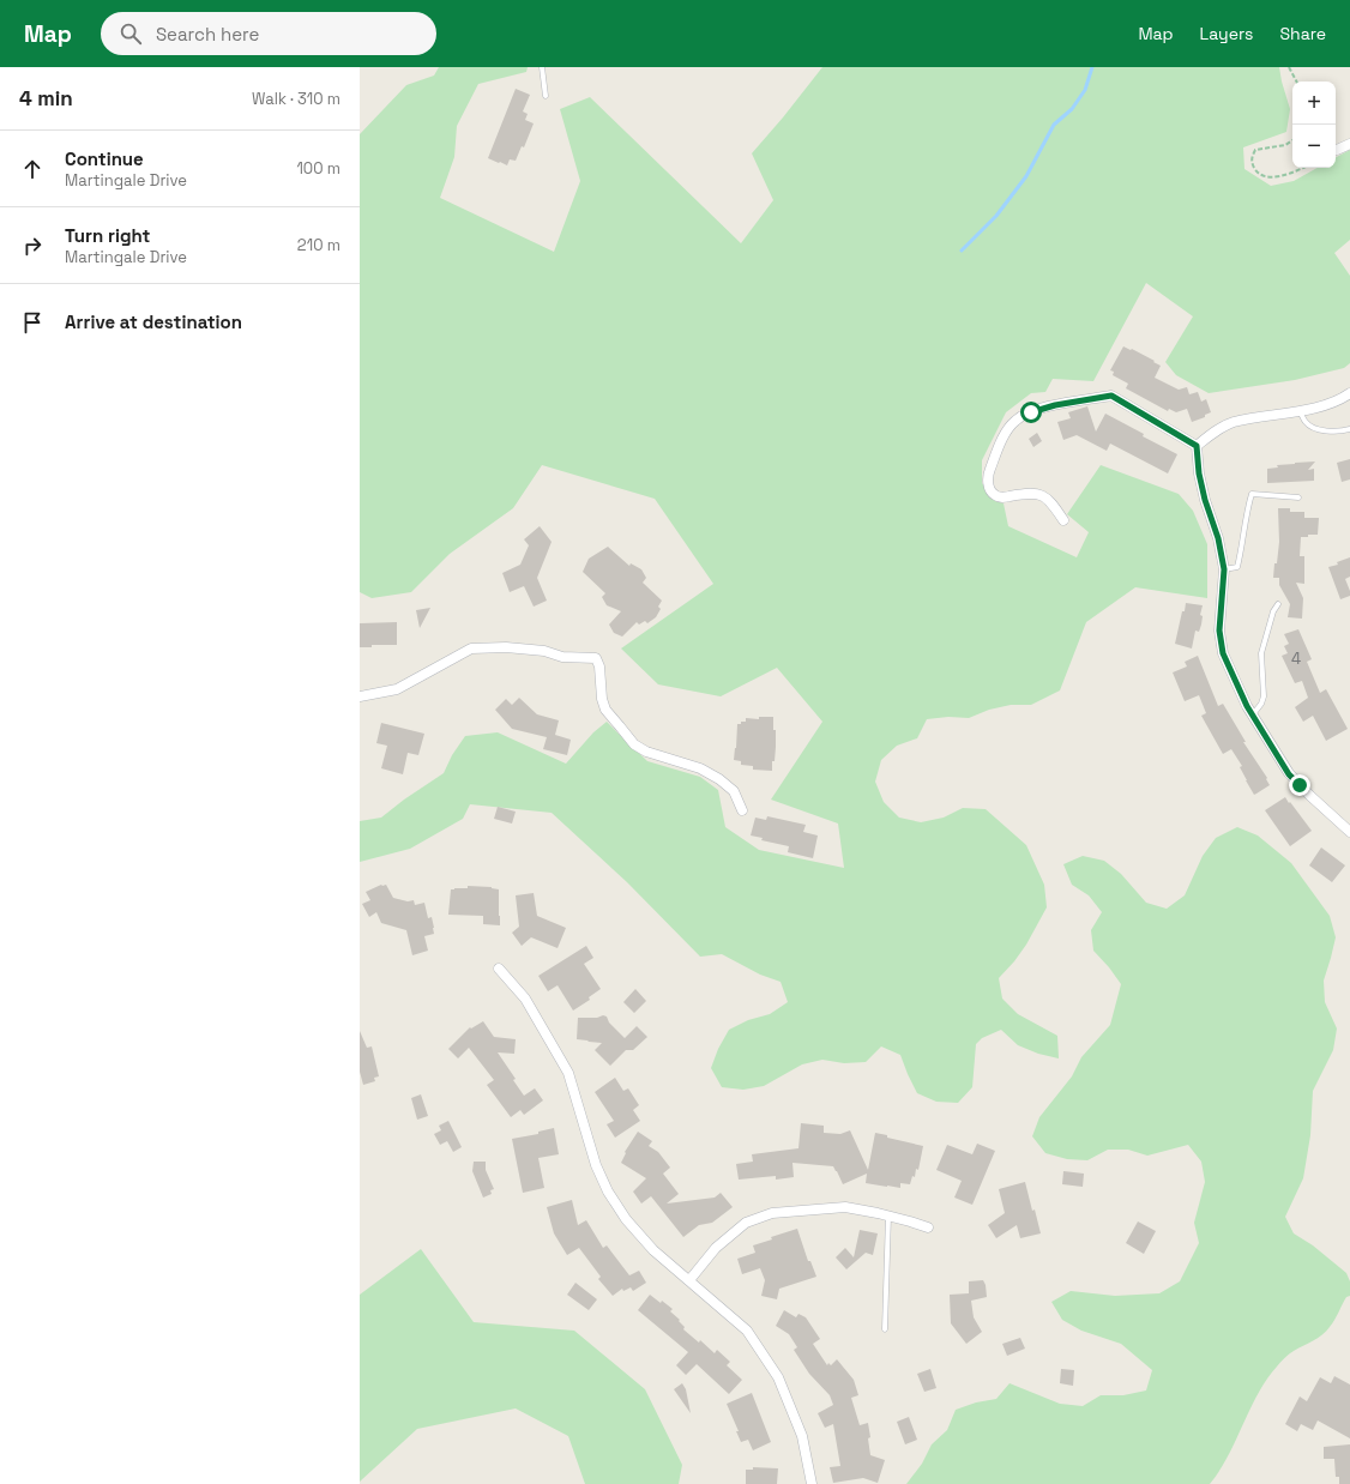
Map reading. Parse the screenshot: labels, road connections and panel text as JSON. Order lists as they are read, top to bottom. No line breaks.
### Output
{"house_numbers":["4"],"page":{"header":"Map","search":"Search here","nav":["Map","Layers","Share"],"heading":["4 min","Walk · 310 m"],"map_buttons":["+","−"],"list":[["Continue","Martingale Drive","100 m"],["Turn right","Martingale Drive","210 m"],"Arrive at destination"]}}
